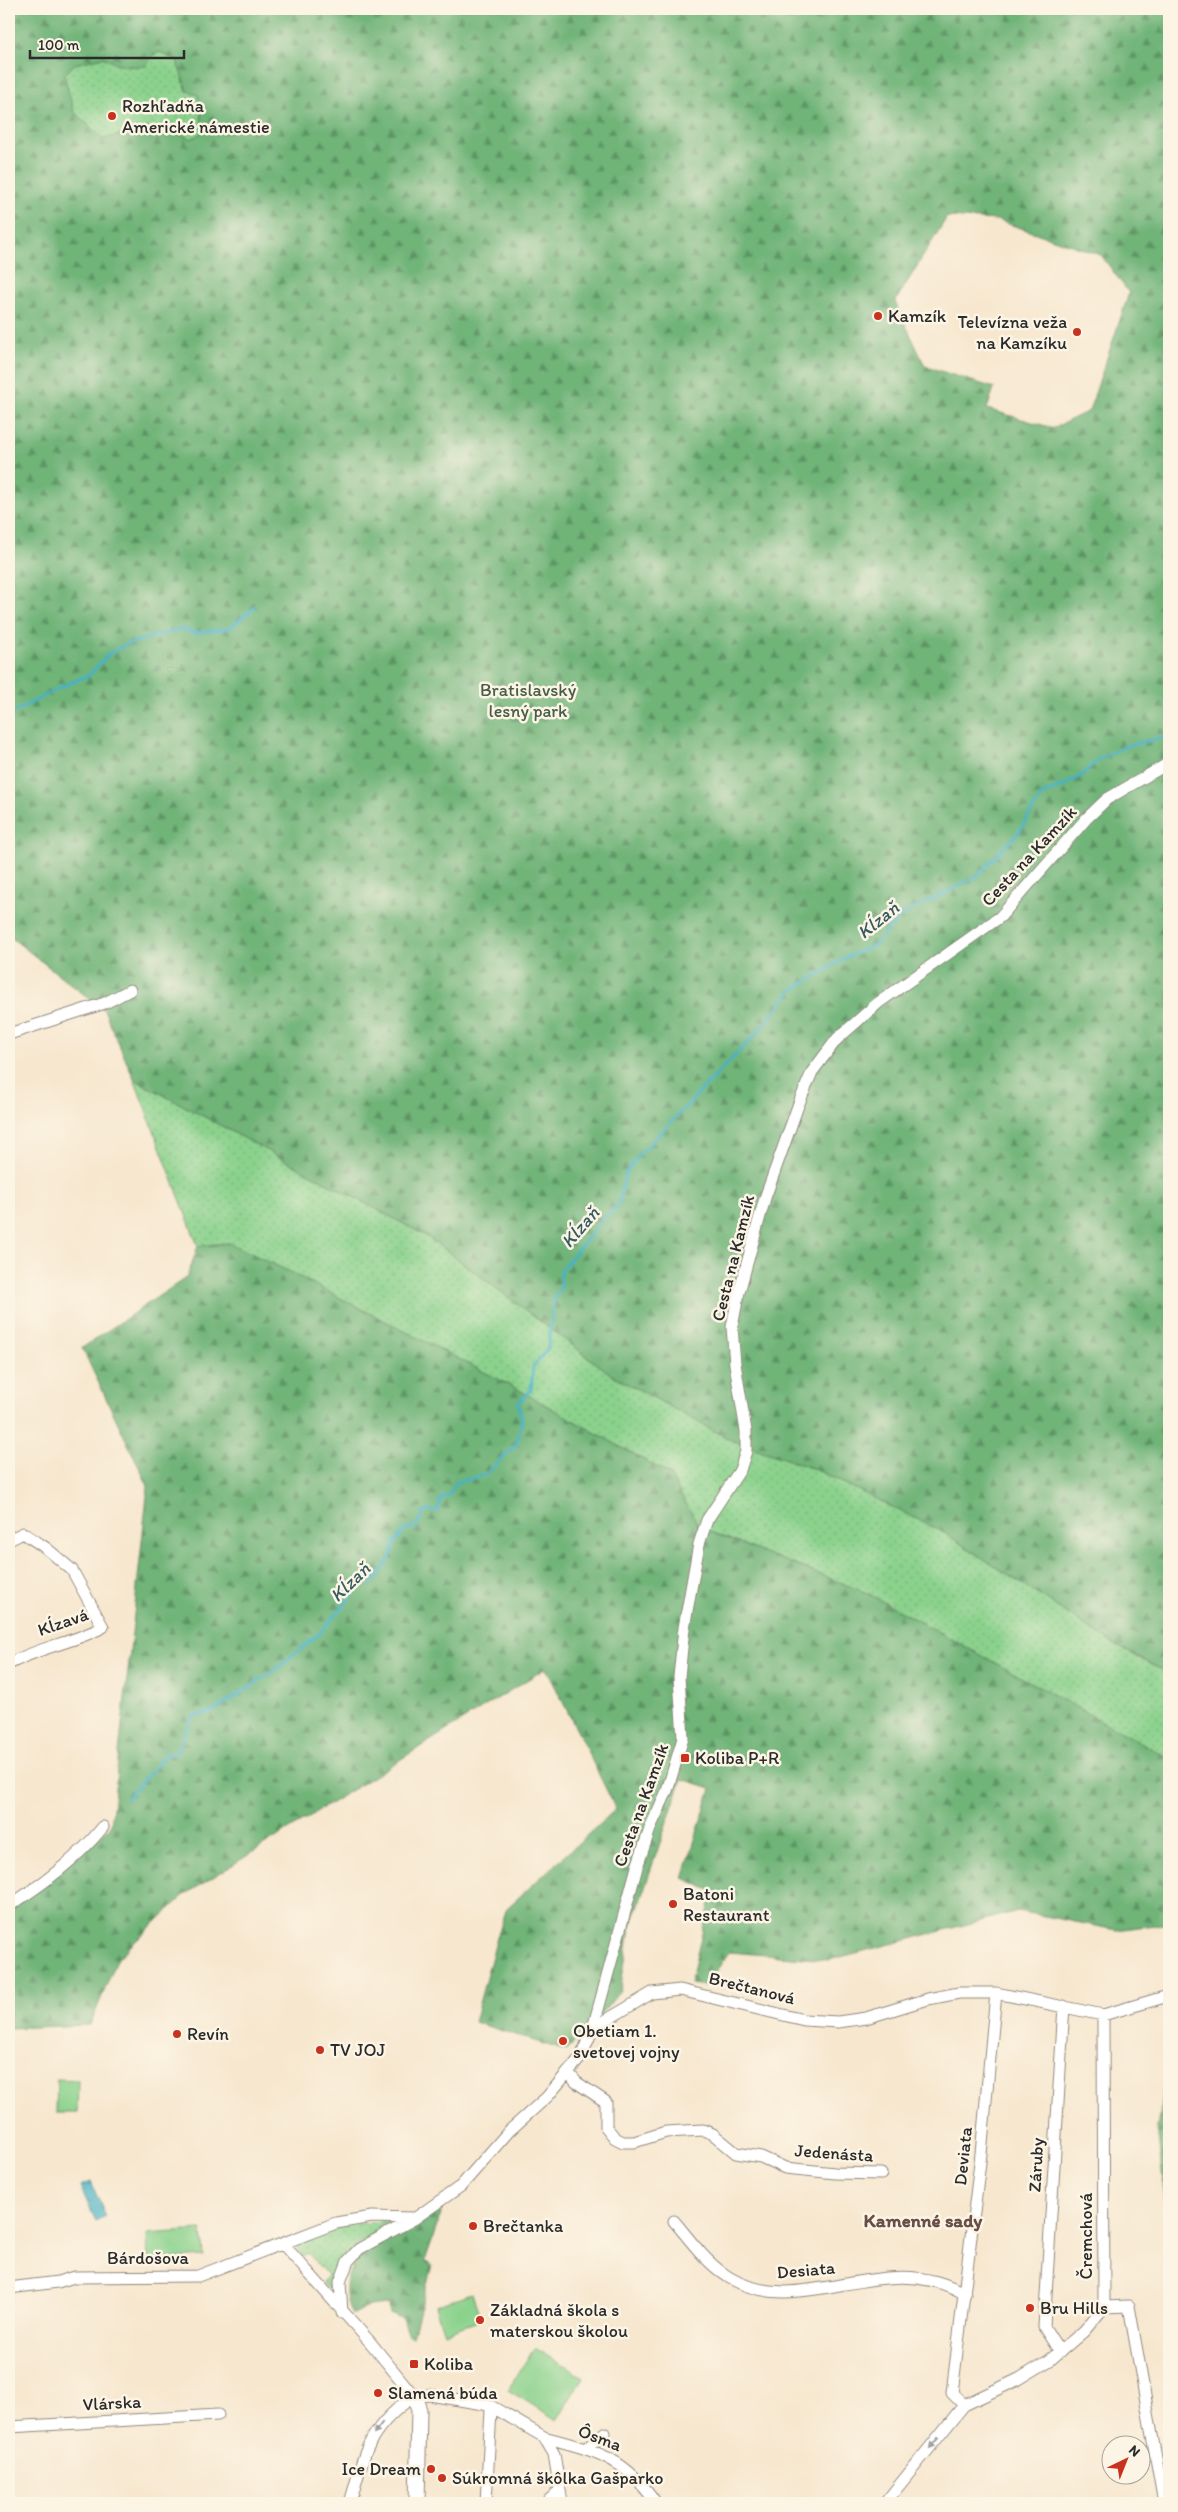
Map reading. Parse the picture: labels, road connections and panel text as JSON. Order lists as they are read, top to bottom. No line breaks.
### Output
{"streets":{"street":["Cesta na Kamzík","Kĺzavá","Brečtanová","Jedenásta","Deviata","Záruby","Čremchová","Bárdošova","Desiata","Vlárska","Ôsma"]},"crossings":[["Cesta na Kamzík","Brečtanová"],["Brečtanová","Deviata"],["Brečtanová","Záruby"],["Brečtanová","Čremchová"],["Deviata","Desiata"]],"districts":["Kamenné sady"],"water":["Kĺzaň"],"parks":["Bratislavský lesný park"],"places":{"other":["Rozhľadňa Americké námestie","Kamzík","Televízna veža na Kamzíku","Batoni Restaurant","Revín","Obetiam 1. svetovej vojny","TV JOJ","Brečtanka","Bru Hills","Základná škola s materskou školou","Slamená búda","Ice Dream","Súkromná škôlka Gašparko"],"transit":["Koliba P+R","Koliba"]},"scale_bar":"100 m","north":"top right"}
